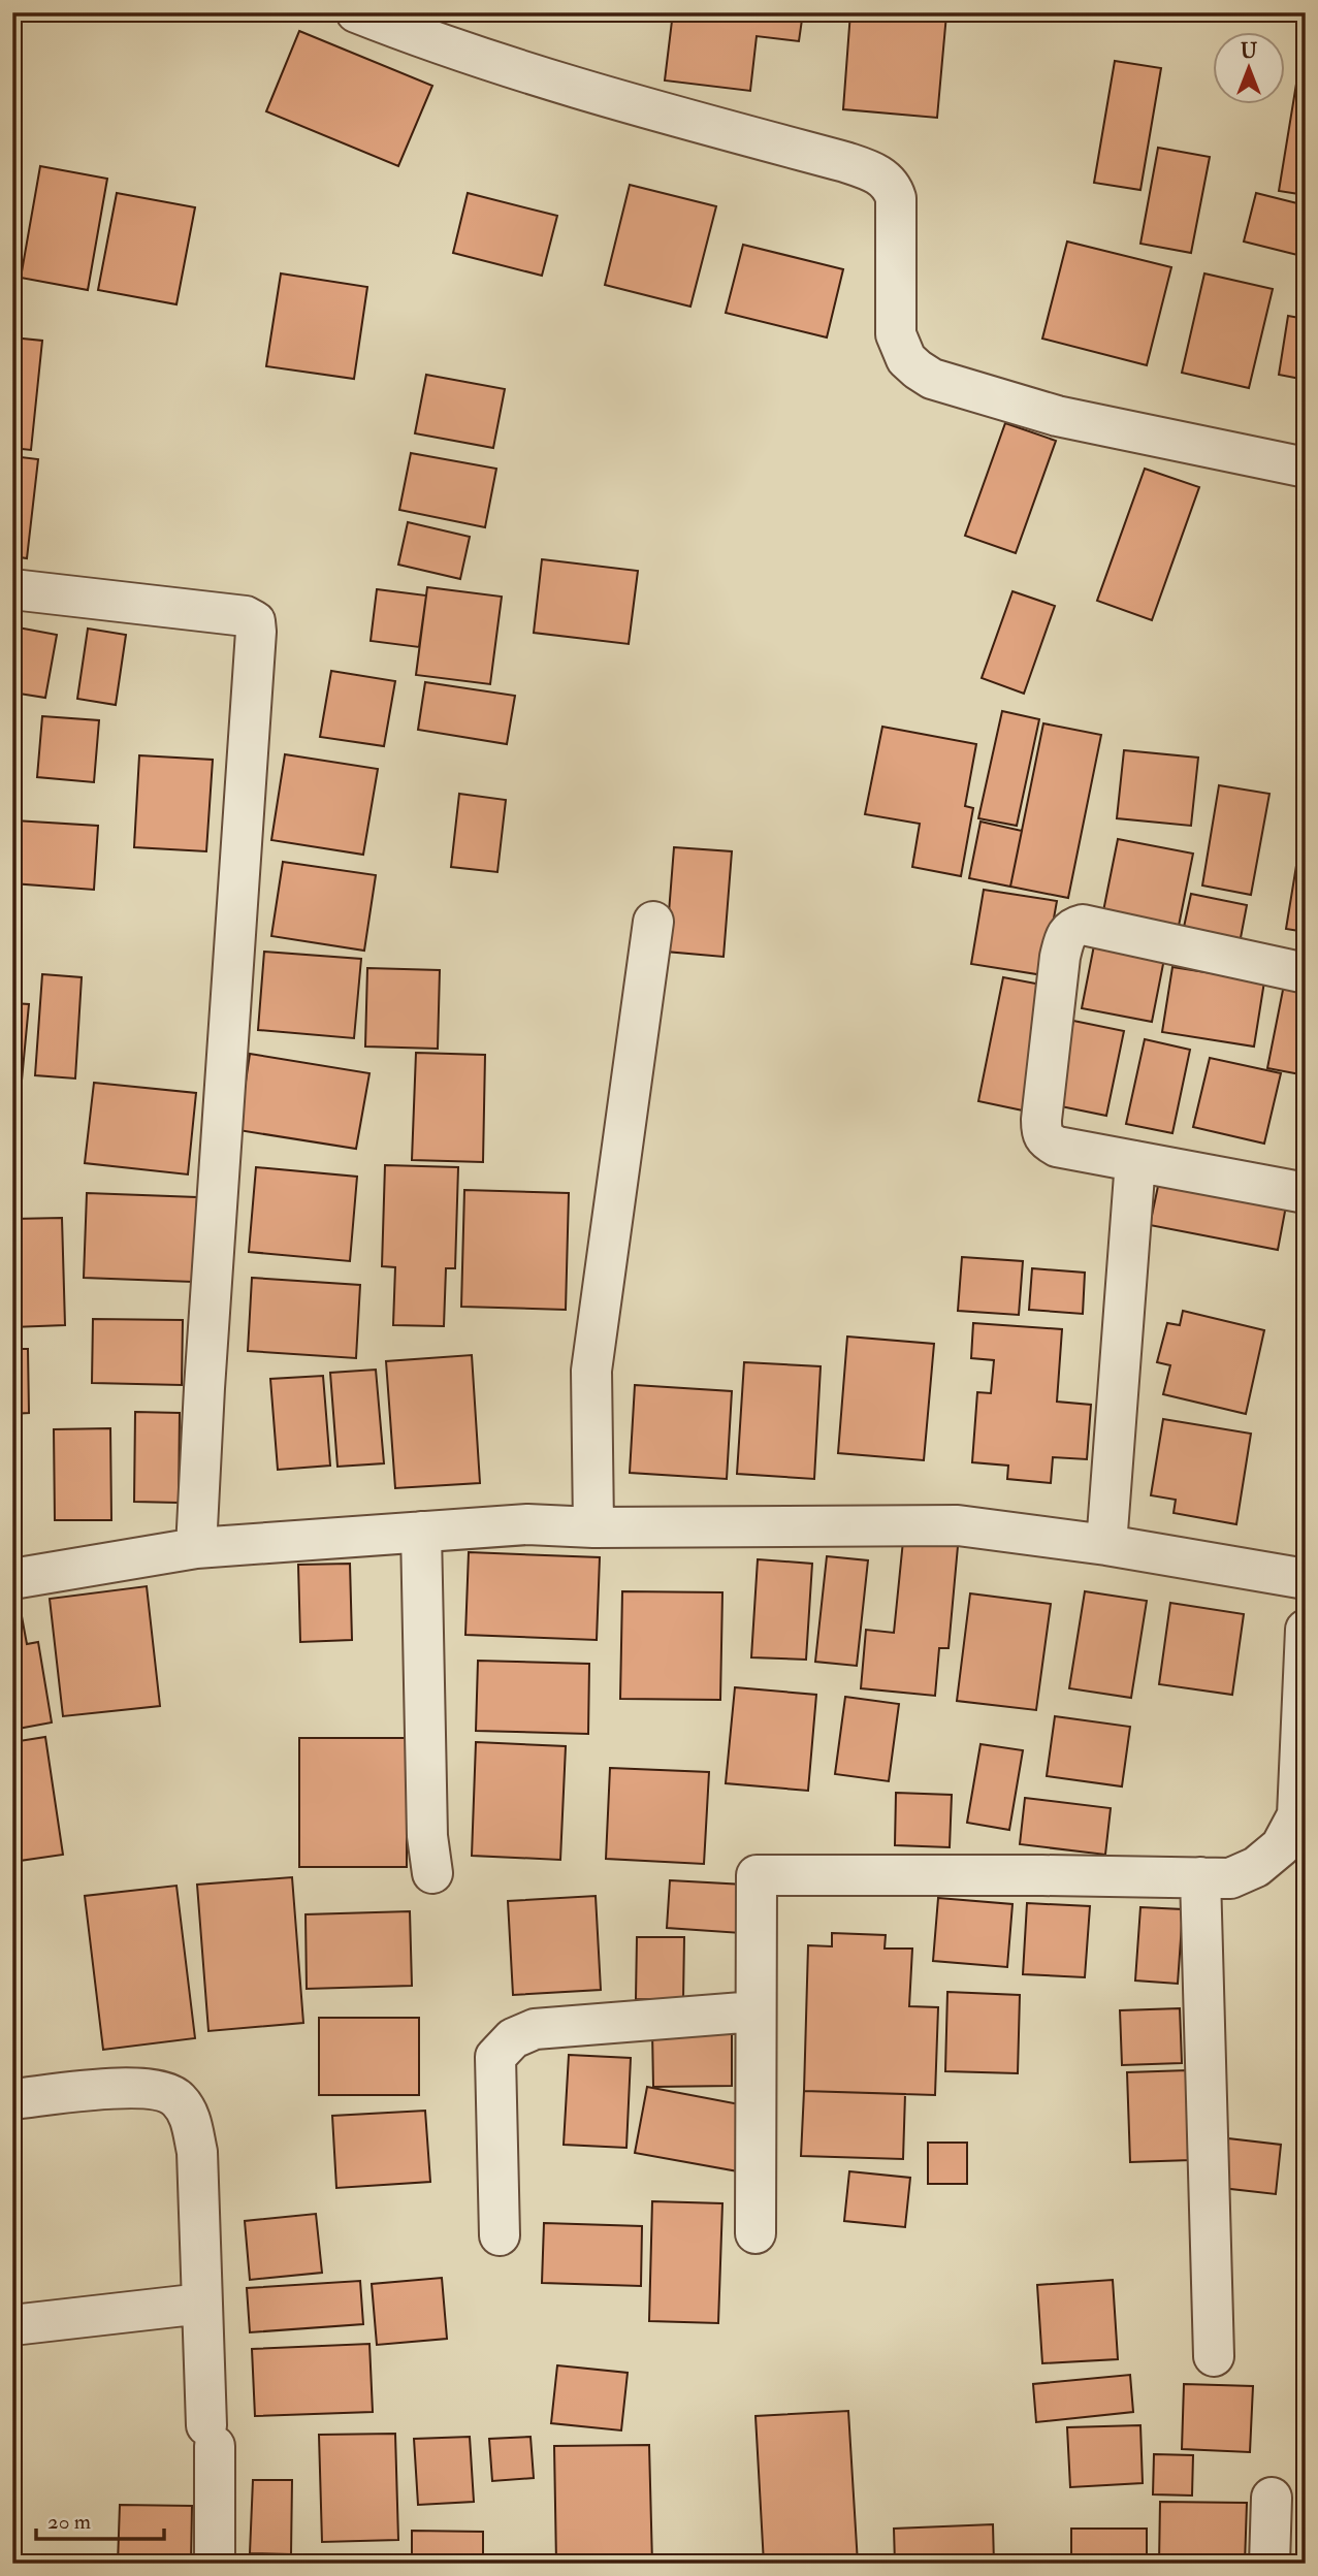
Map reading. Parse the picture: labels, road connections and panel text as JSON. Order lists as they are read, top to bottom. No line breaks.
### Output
{"scale_bar":"20 m","north":"top"}
